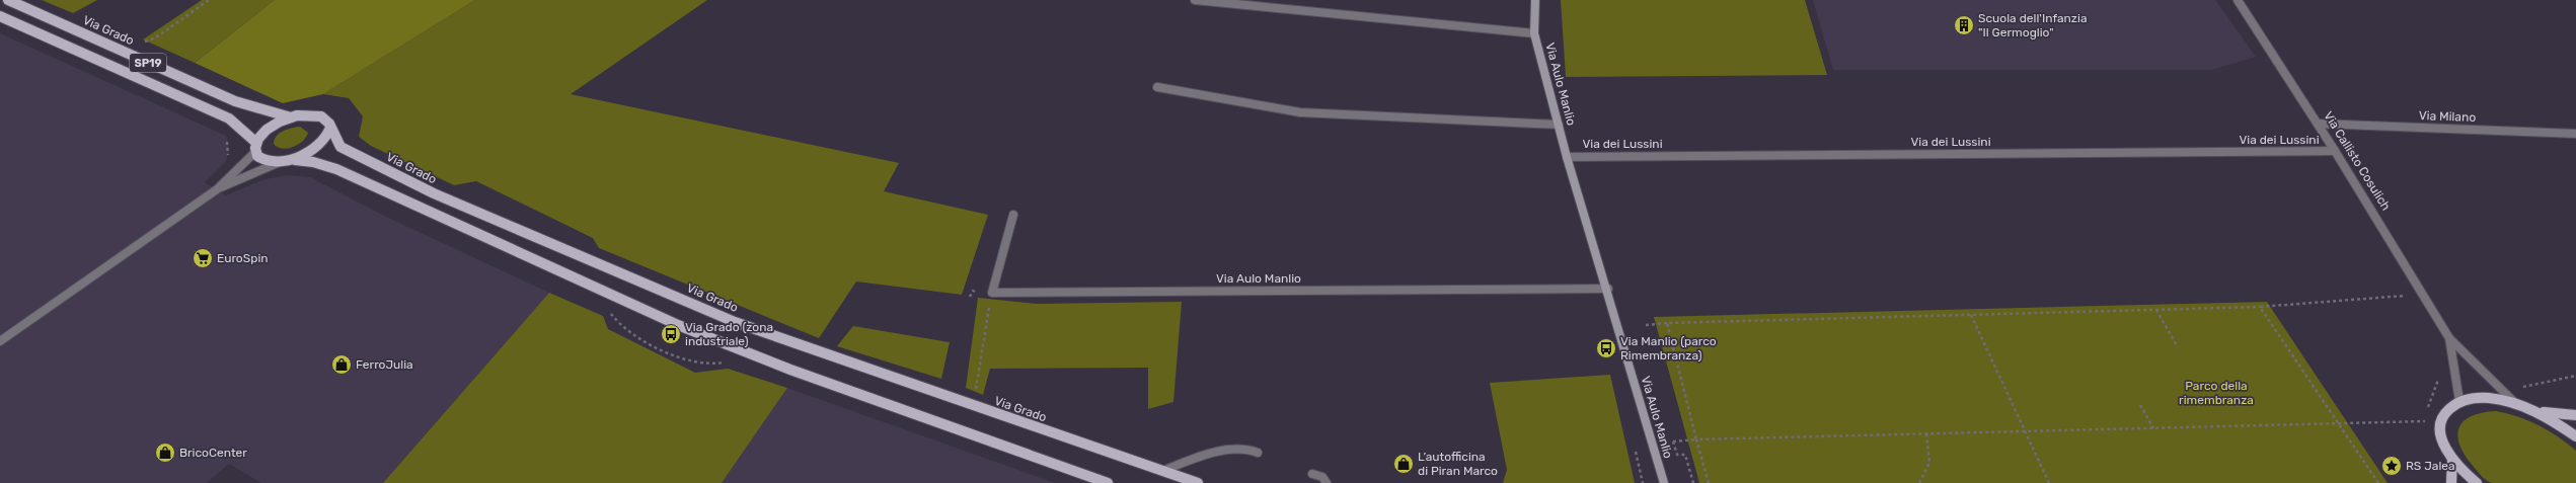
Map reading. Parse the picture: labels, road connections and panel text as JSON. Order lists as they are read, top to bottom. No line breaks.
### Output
{"streets":{"main road":["Via Grado","SP19","Via Callisto Cosulich"],"street":["Via Aulo Manlio","Via Milano","Via dei Lussini"]},"crossings":[["Via Grado","SP19"],["Via Aulo Manlio","Via dei Lussini"],["Via Milano","Via Callisto Cosulich"],["Via dei Lussini","Via Callisto Cosulich"]],"parks":["Parco della rimembranza"],"places":{"building":["Scuola dell'Infanzia \"Il Germoglio\""],"supermarket":["EuroSpin"],"bus stop":["Via Grado (zona industriale)","Via Manlio (parco Rimembranza)"],"shop":["FerroJulia","BricoCenter","L’autofficina di Piran Marco"],"place":["RS Jalea"]}}
